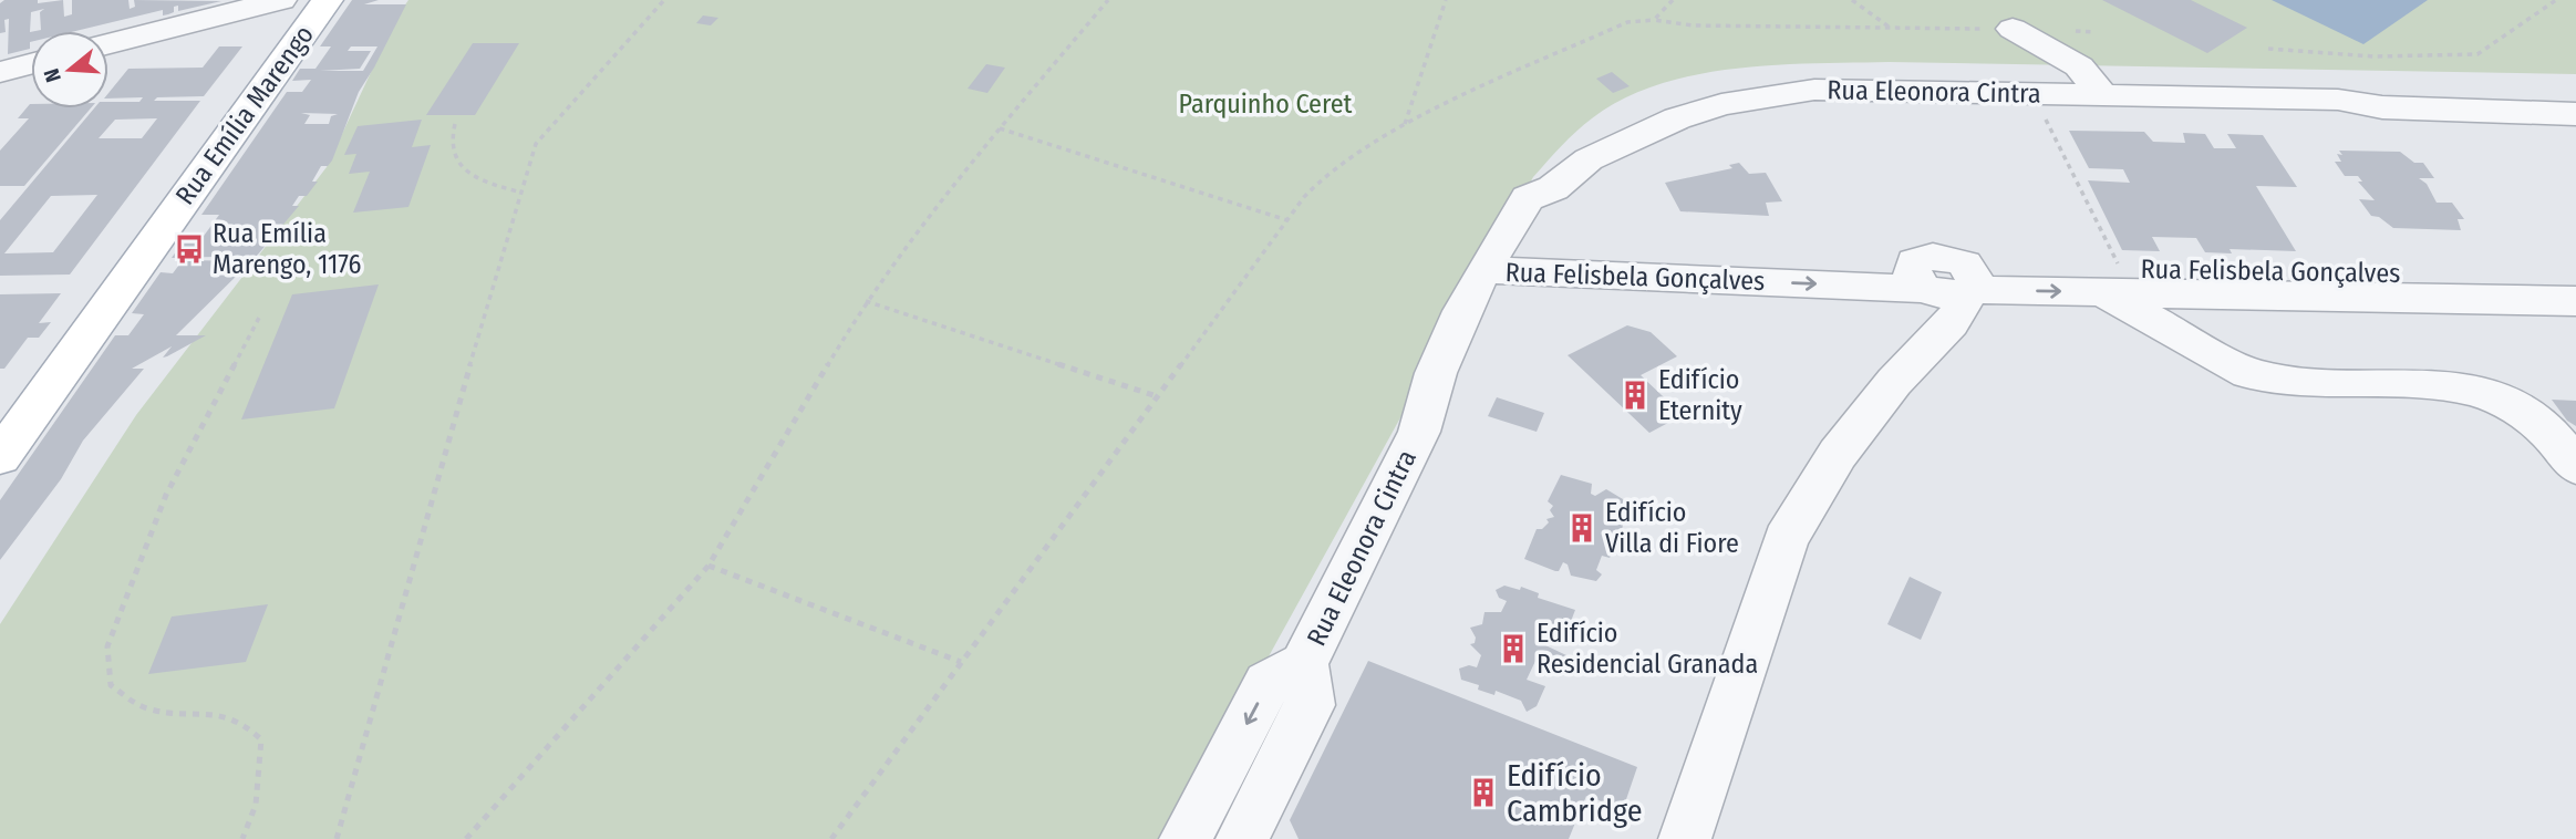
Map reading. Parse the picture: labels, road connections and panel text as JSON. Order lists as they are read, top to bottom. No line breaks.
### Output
{"streets":{"main road":["Rua Emília Marengo"],"street":["Rua Eleonora Cintra","Rua Felisbela Gonçalves"]},"crossings":[["Rua Eleonora Cintra","Rua Felisbela Gonçalves"]],"parks":["Parquinho Ceret"],"places":{"bus stop":["Rua Emília Marengo, 1176"],"building":["Edifício Eternity","Edifício Villa di Fiore","Edifício Residencial Granada","Edifício Cambridge"]},"north":"left"}
